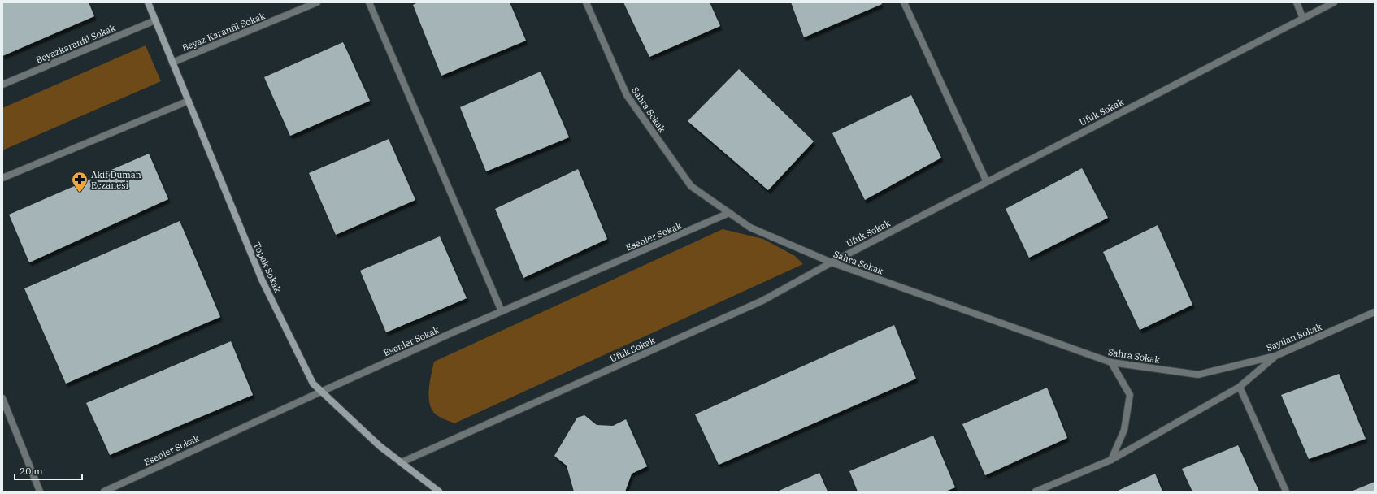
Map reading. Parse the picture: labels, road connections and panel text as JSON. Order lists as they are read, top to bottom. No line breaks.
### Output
{"streets":{"street":["Beyaz Karanfil Sokak","Beyazkaranfil Sokak","Sahra Sokak","Ufuk Sokak","Esenler Sokak","Topak Sokak","Sayılan Sokak"]},"crossings":[["Beyaz Karanfil Sokak","Topak Sokak"],["Beyazkaranfil Sokak","Topak Sokak"],["Sahra Sokak","Ufuk Sokak"],["Sahra Sokak","Esenler Sokak"],["Sahra Sokak","Sayılan Sokak"],["Ufuk Sokak","Topak Sokak"],["Esenler Sokak","Topak Sokak"]],"places":{"pharmacy":["Akif Duman Eczanesi"]},"scale_bar":"20 m"}
